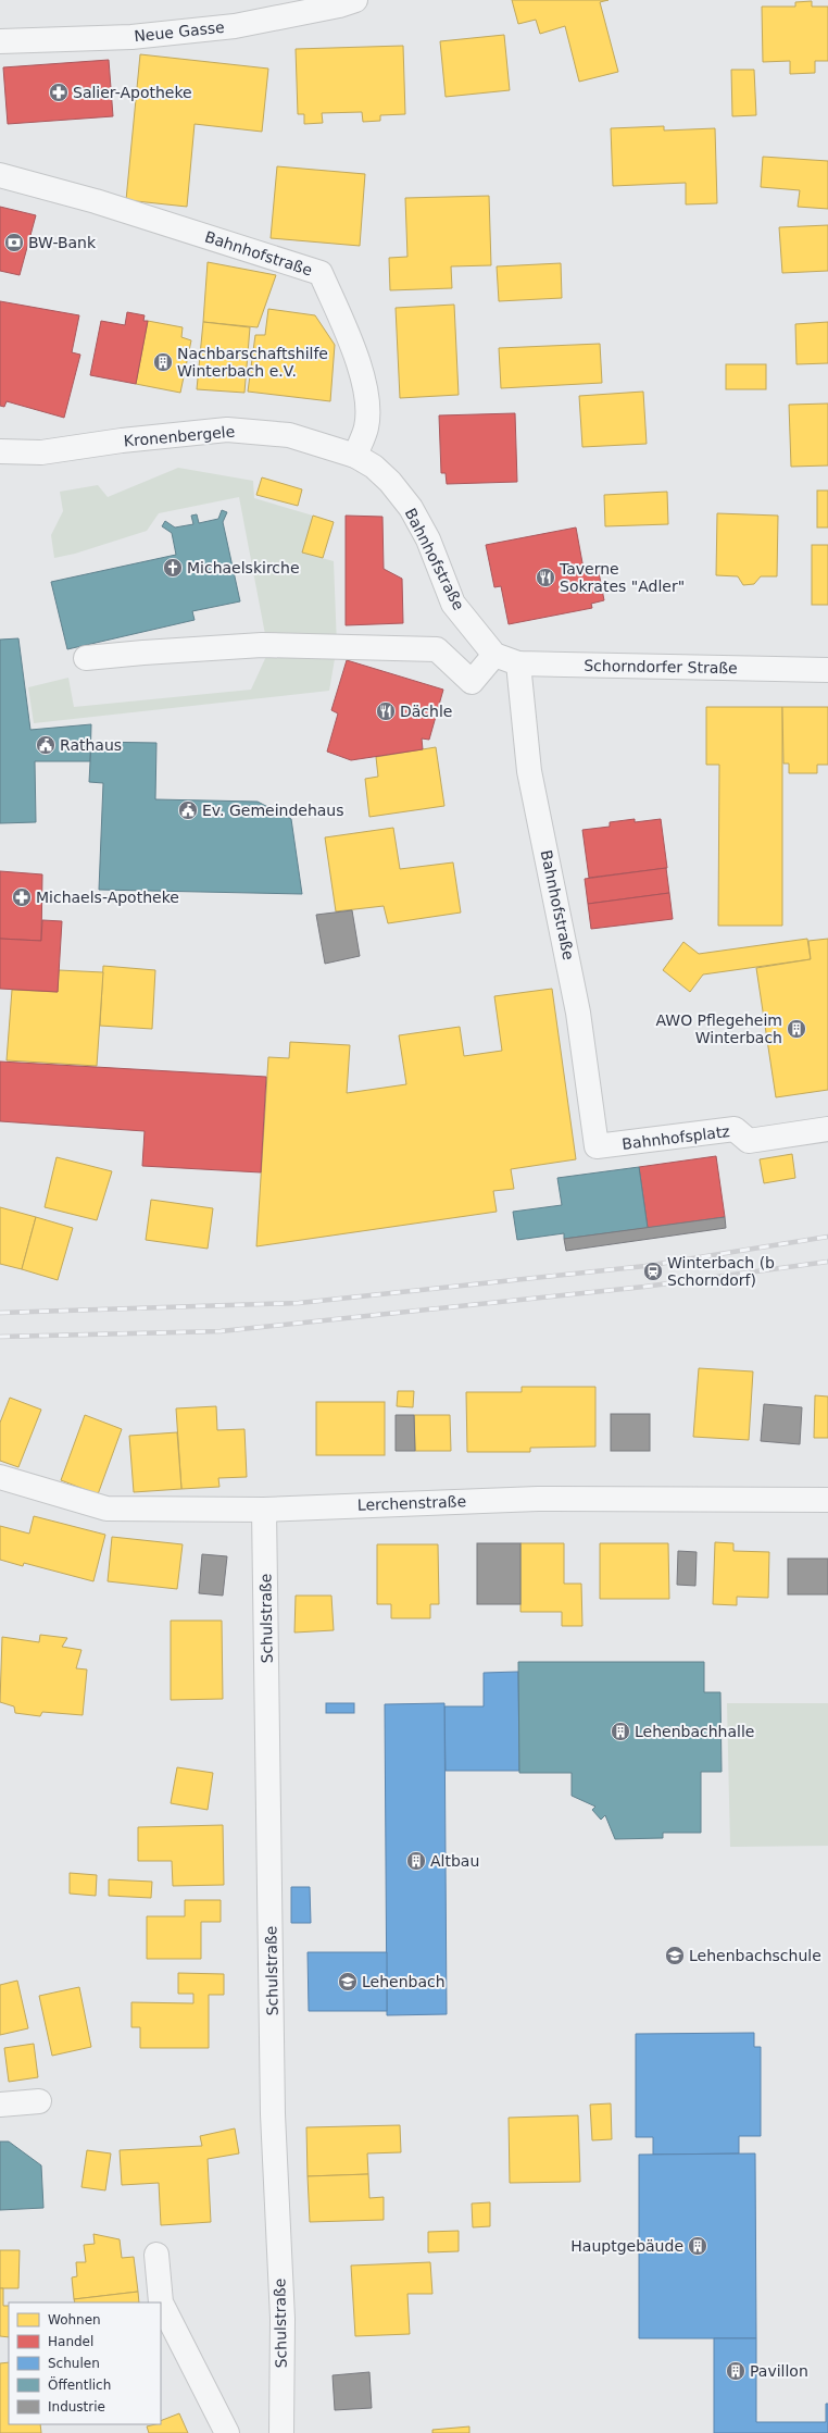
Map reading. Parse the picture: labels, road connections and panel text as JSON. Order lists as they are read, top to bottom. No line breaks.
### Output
{"streets":{"street":["Neue Gasse","Bahnhofstraße","Kronenbergele","Schorndorfer Straße","Bahnhofsplatz","Lerchenstraße","Schulstraße"]},"crossings":[["Bahnhofstraße","Kronenbergele"],["Bahnhofstraße","Schorndorfer Straße"],["Bahnhofstraße","Bahnhofsplatz"],["Lerchenstraße","Schulstraße"]],"places":{"pharmacy":["Salier-Apotheke","Michaels-Apotheke"],"bank":["BW-Bank"],"building":["Nachbarschaftshilfe Winterbach e.V.","AWO Pflegeheim Winterbach","Lehenbachhalle","Altbau","Hauptgebäude","Pavillon"],"church":["Michaelskirche"],"restaurant":["Taverne Sokrates \"Adler\"","Dächle"],"public building":["Rathaus","Ev. Gemeindehaus"],"station":["Winterbach (b Schorndorf)"],"school or university":["Lehenbachschule","Lehenbach"]},"legend":["Wohnen","Handel","Schulen","Öffentlich","Industrie"]}
